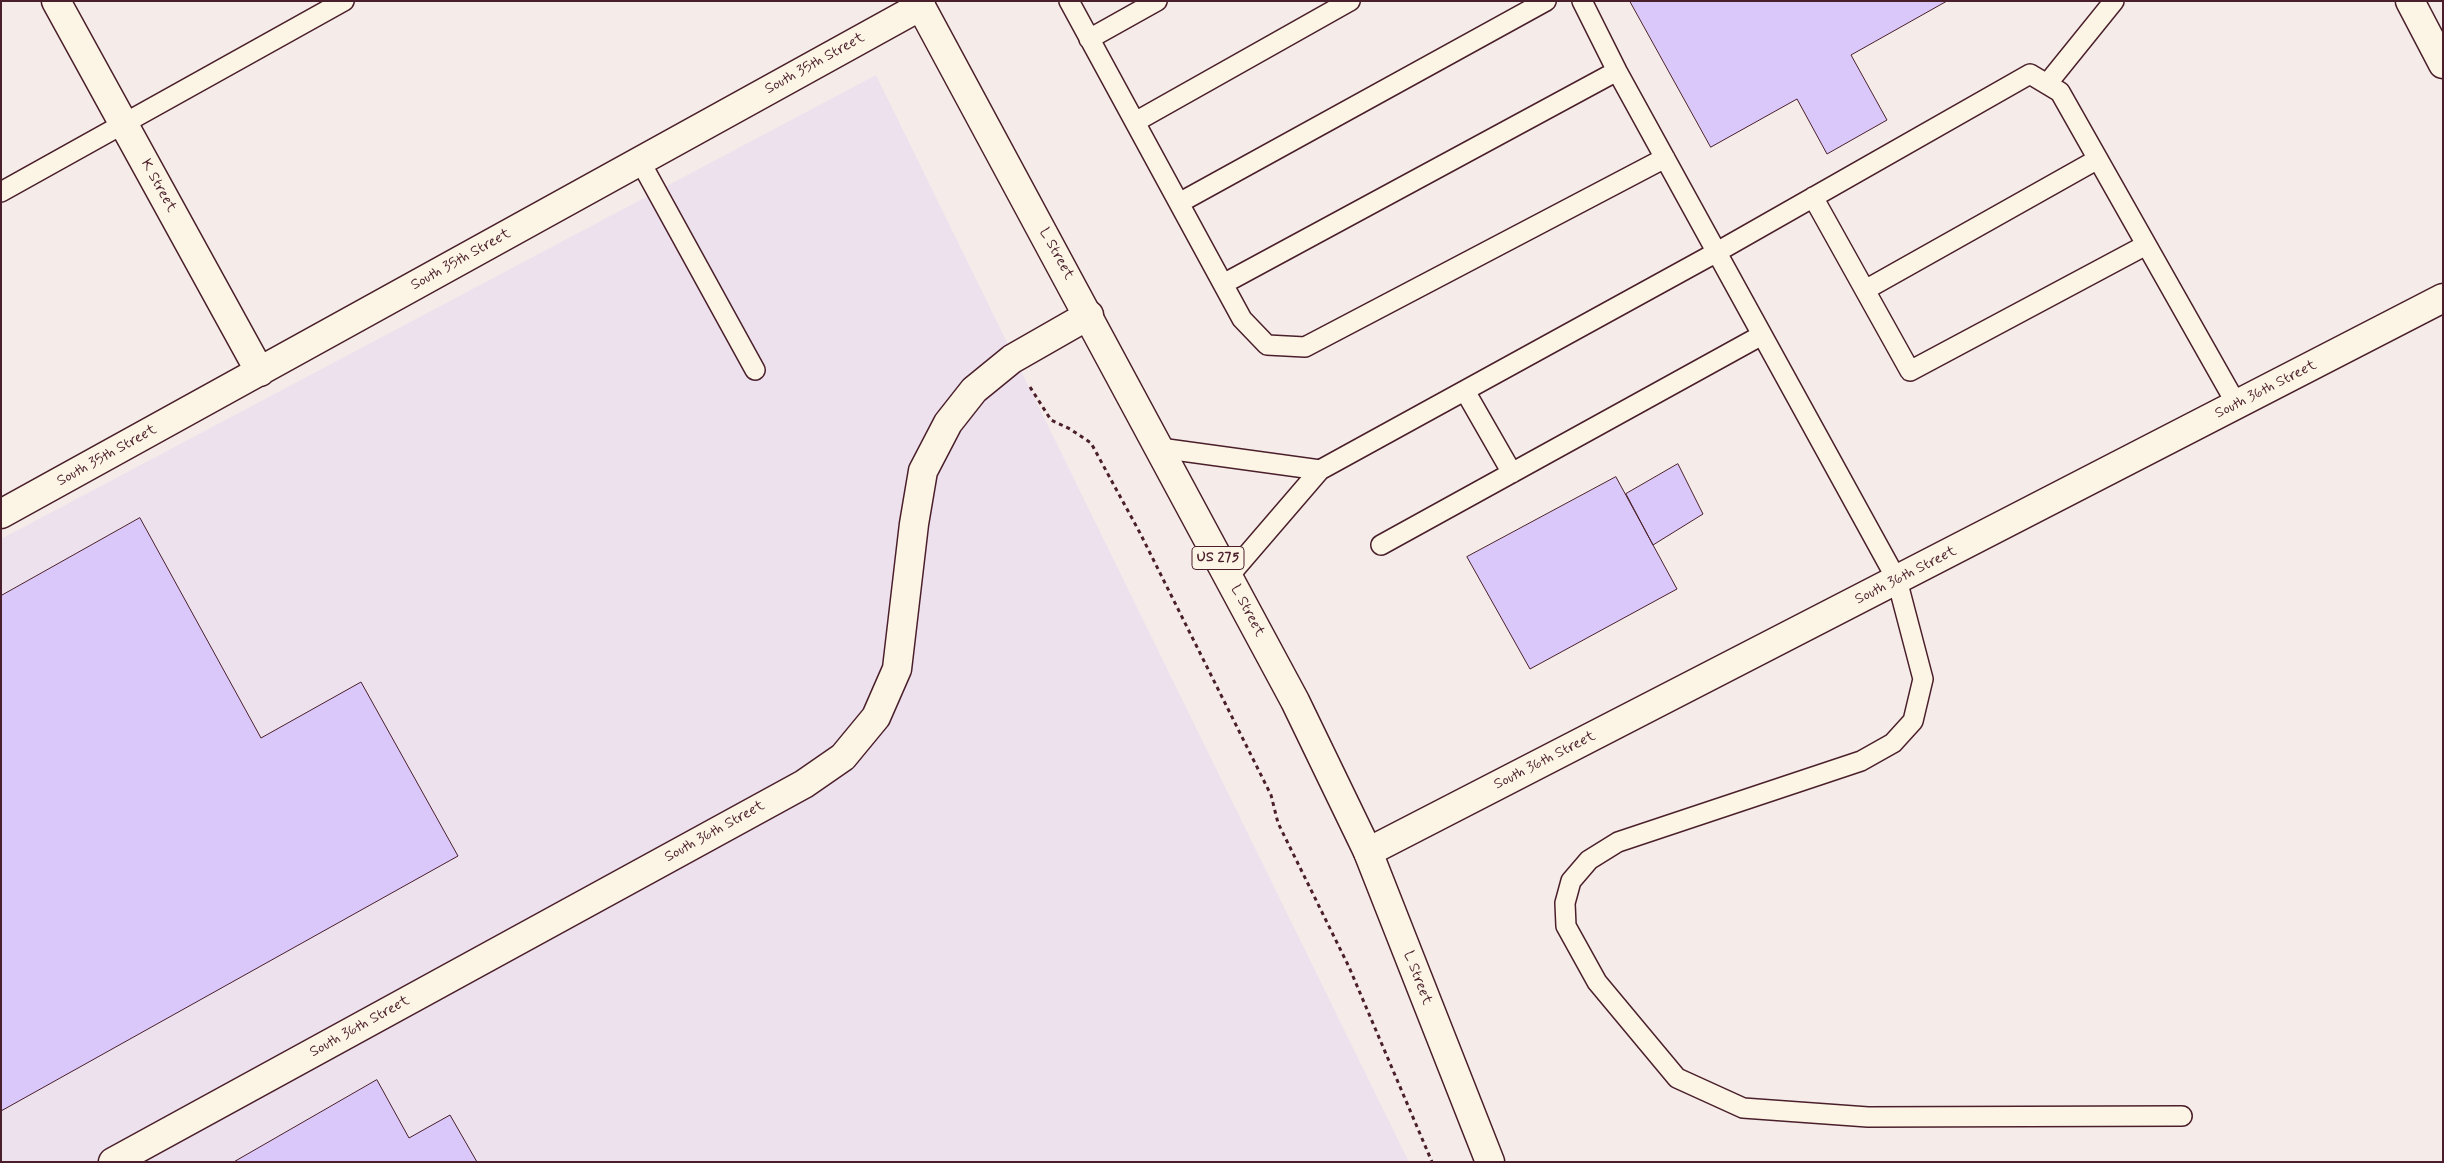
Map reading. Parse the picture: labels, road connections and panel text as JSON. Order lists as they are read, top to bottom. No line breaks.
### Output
{"streets":{"street":["South 35th Street","K Street","L Street","South 36th Street","US 275"]},"crossings":[["South 35th Street","K Street"],["South 35th Street","L Street"],["L Street","South 36th Street"]]}
